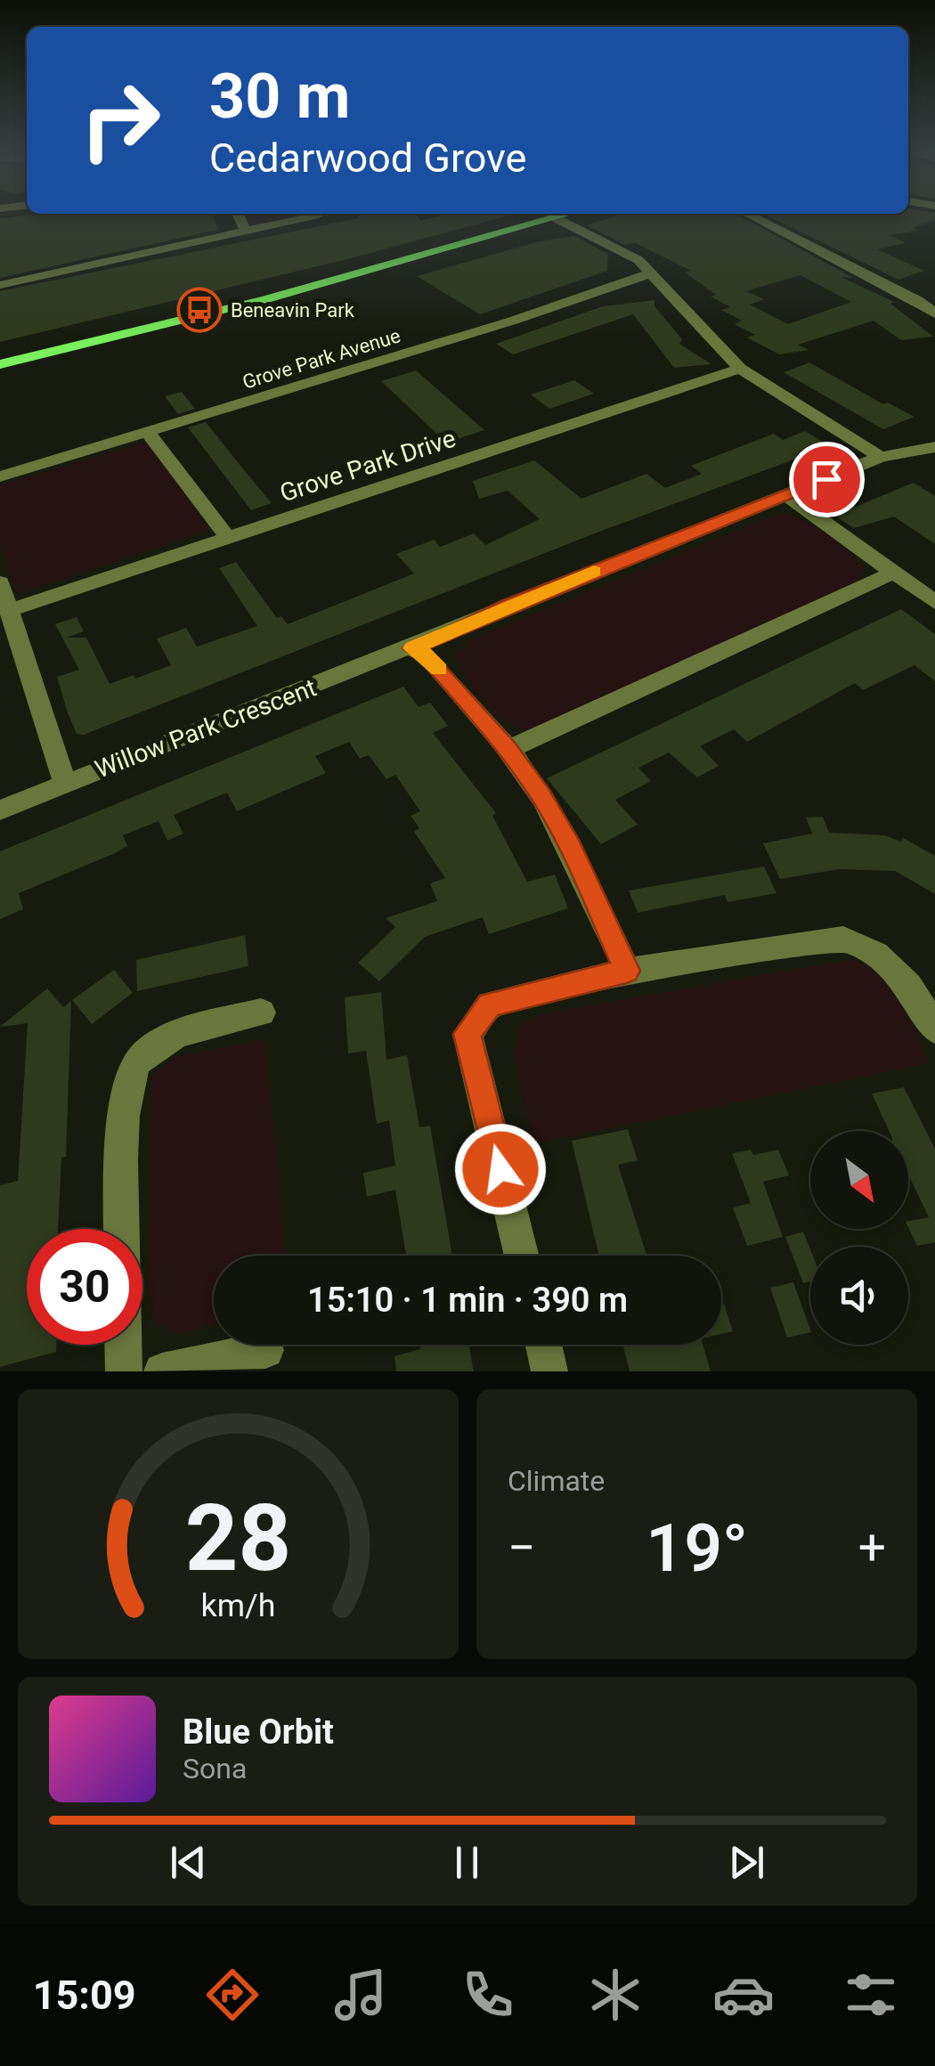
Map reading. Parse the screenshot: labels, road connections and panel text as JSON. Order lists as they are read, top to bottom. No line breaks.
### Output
{"streets":{"street":["Grove Park Avenue","Grove Park Drive","Willow Park Crescent"]},"places":{"bus stop":["Beneavin Park"]},"north":"bottom right","page":{"turn":["30 m","Cedarwood Grove"],"limit":"30","trip":"15:10 · 1 min · 390 m","tile":"Climate","heat":["−","19°","+"],"song":["Blue Orbit","Sona"],"tabs":"15:09","gauge":["28","km/h"]}}
